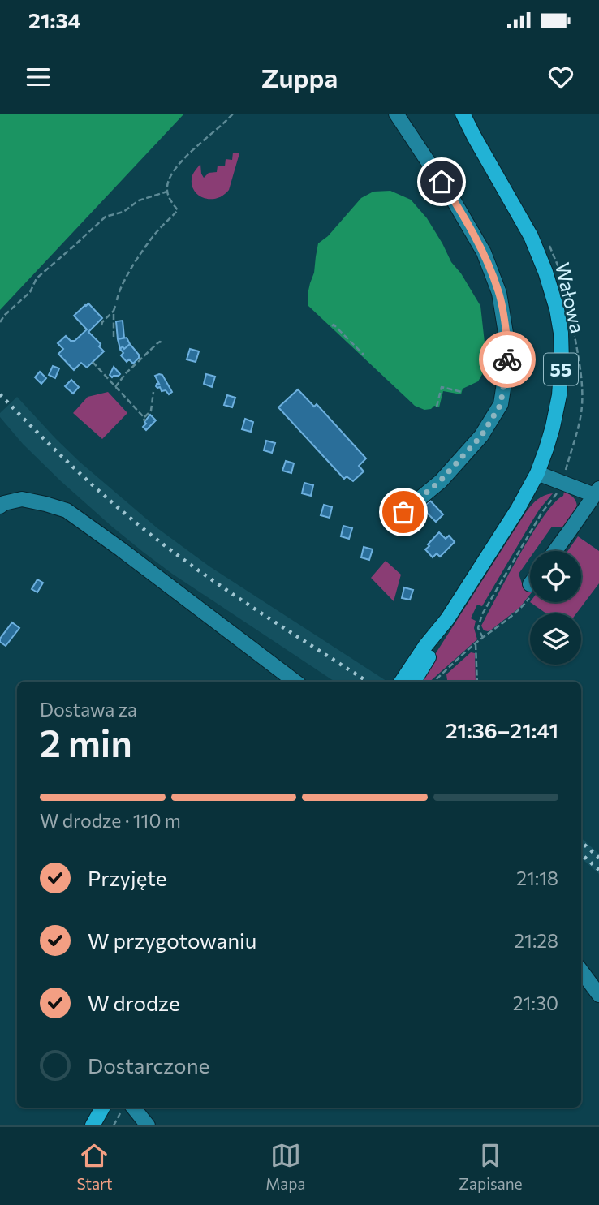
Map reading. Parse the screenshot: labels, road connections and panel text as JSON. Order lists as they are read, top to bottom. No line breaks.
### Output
{"streets":{"main road":["Wałowa","55"]},"crossings":[["Wałowa","55"]],"page":{"status":"21:34","header":"Zuppa","heading":["2 min","Dostawa za","21:36–21:41"],"bar":"W drodze · 110 m","list":[["Przyjęte","21:18"],["W przygotowaniu","21:28"],["W drodze","21:30"],"Dostarczone"],"tabs":["Start","Mapa","Zapisane"]}}
